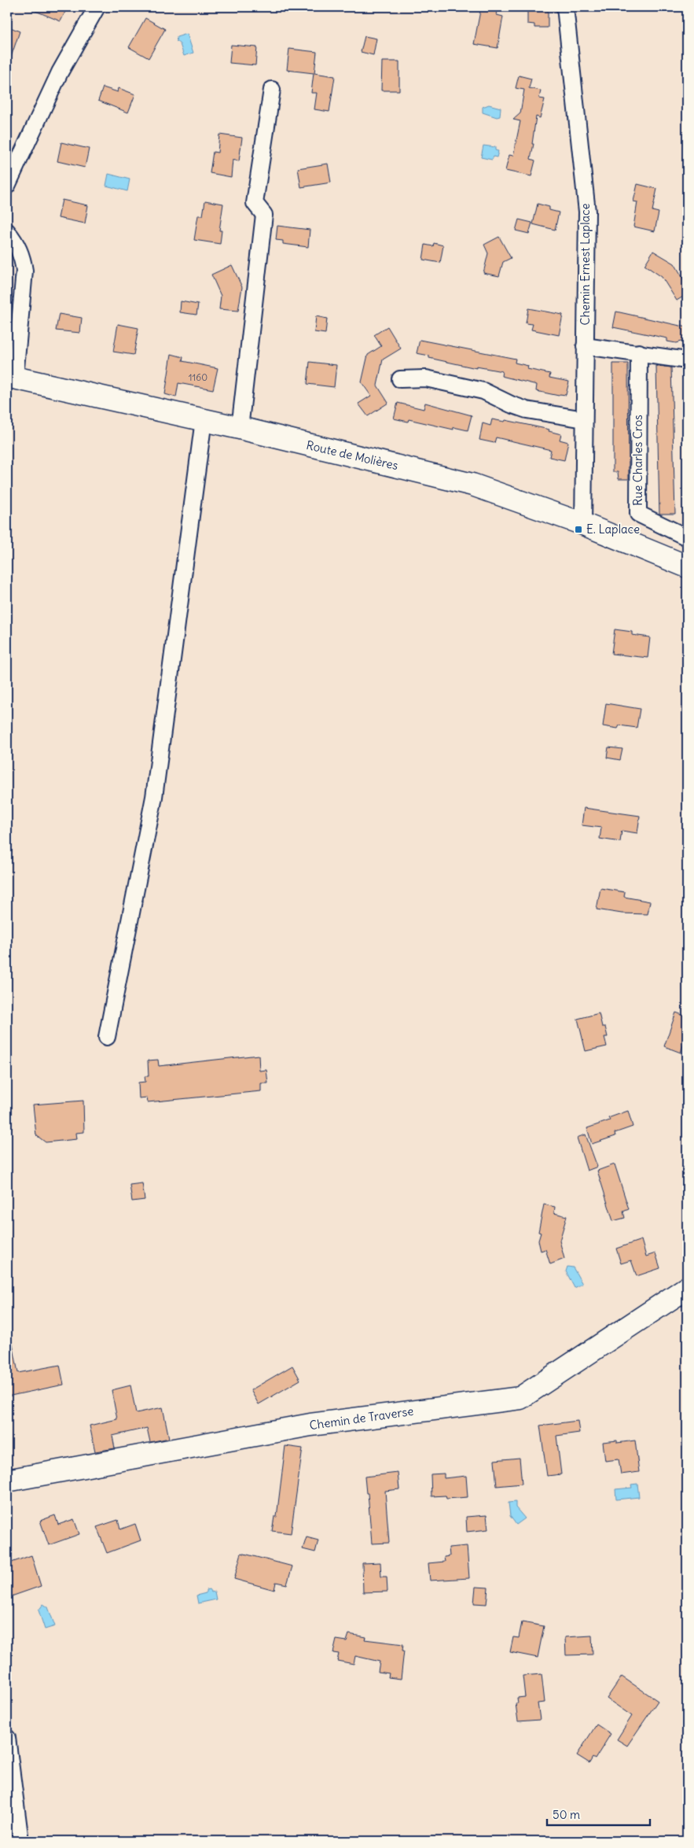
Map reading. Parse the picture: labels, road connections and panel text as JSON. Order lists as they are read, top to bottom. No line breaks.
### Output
{"streets":{"street":["Chemin Ernest Laplace","Route de Molières","Rue Charles Cros","Chemin de Traverse"]},"crossings":[["Chemin Ernest Laplace","Route de Molières"]],"places":{"transit":["E. Laplace"]},"house_numbers":["1160"],"scale_bar":"50 m"}
